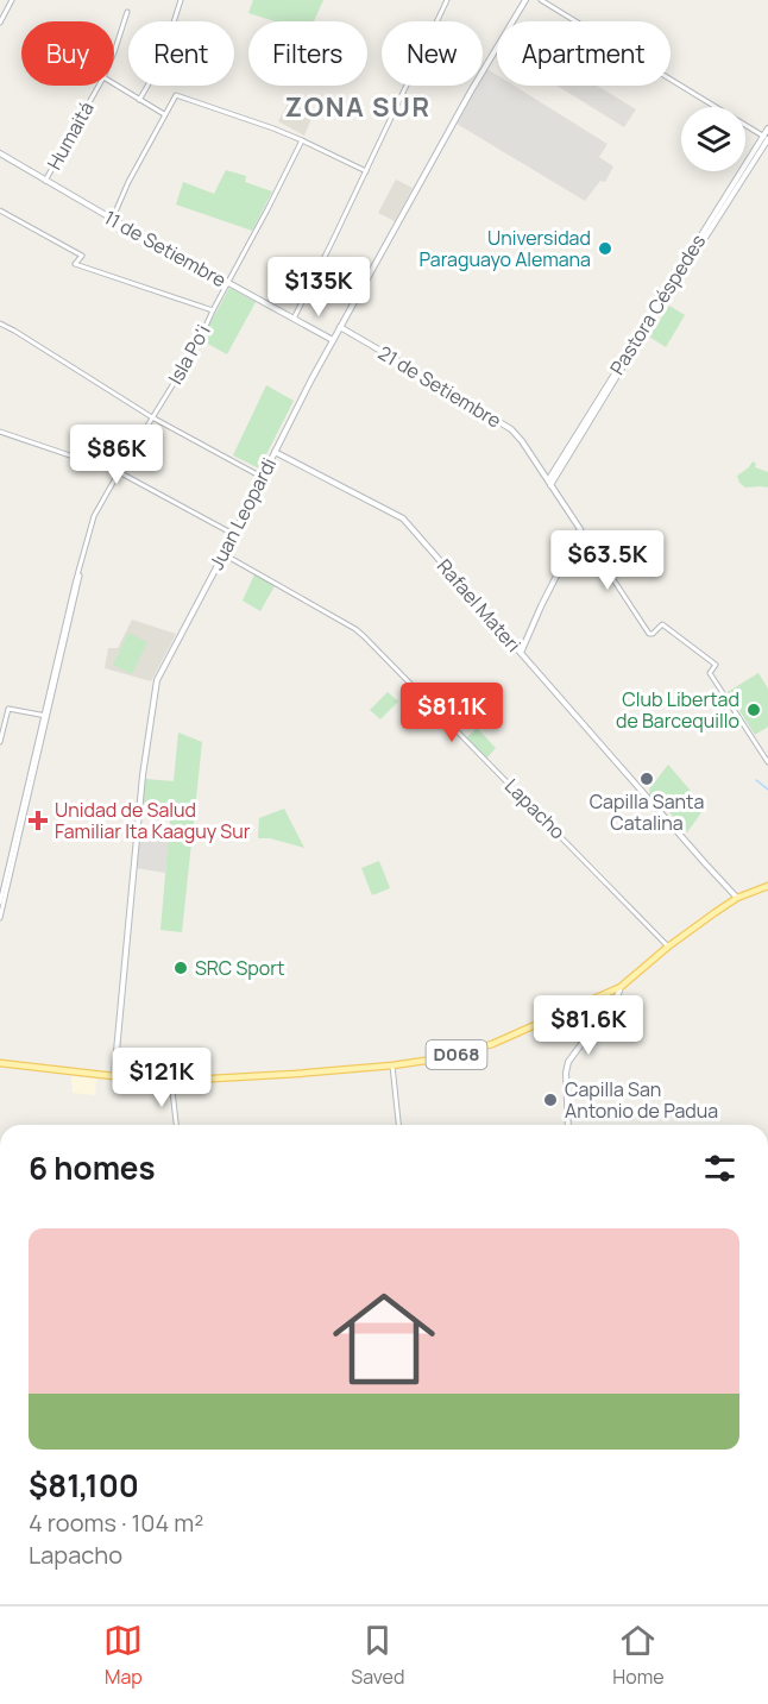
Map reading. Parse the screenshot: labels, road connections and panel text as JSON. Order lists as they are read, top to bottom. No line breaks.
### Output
{"streets":{"main road":["11 de Setiembre","Pastora Céspedes","21 de Setiembre","Juan Leopardi","Rafael Materi","D068"],"street":["Humaitá","Isla Po'i","Lapacho"]},"crossings":[["Humaitá","11 de Setiembre"],["11 de Setiembre","Isla Po'i"],["11 de Setiembre","Juan Leopardi"],["Pastora Céspedes","21 de Setiembre"],["21 de Setiembre","Juan Leopardi"],["Juan Leopardi","Rafael Materi"],["Juan Leopardi","Lapacho"],["Juan Leopardi","D068"],["Rafael Materi","D068"],["Lapacho","D068"]],"districts":["ZONA SUR"],"places":{"other":["Universidad Paraguayo Alemana","Club Libertad de Barcequillo","Capilla Santa Catalina","SRC Sport","Capilla San Antonio de Padua"],"health":["Unidad de Salud Familiar Ita Kaaguy Sur"]},"page":{"chip":["Buy","Rent","Filters","New","Apartment"],"price":["$135K","$86K","$63.5K","$81.1K","$81.6K","$121K"],"heading":"6 homes","list":[{"name":"$81,100","note":"4 rooms · 104 m² · Lapacho"}],"tabs":["Map","Saved","Home"]}}
